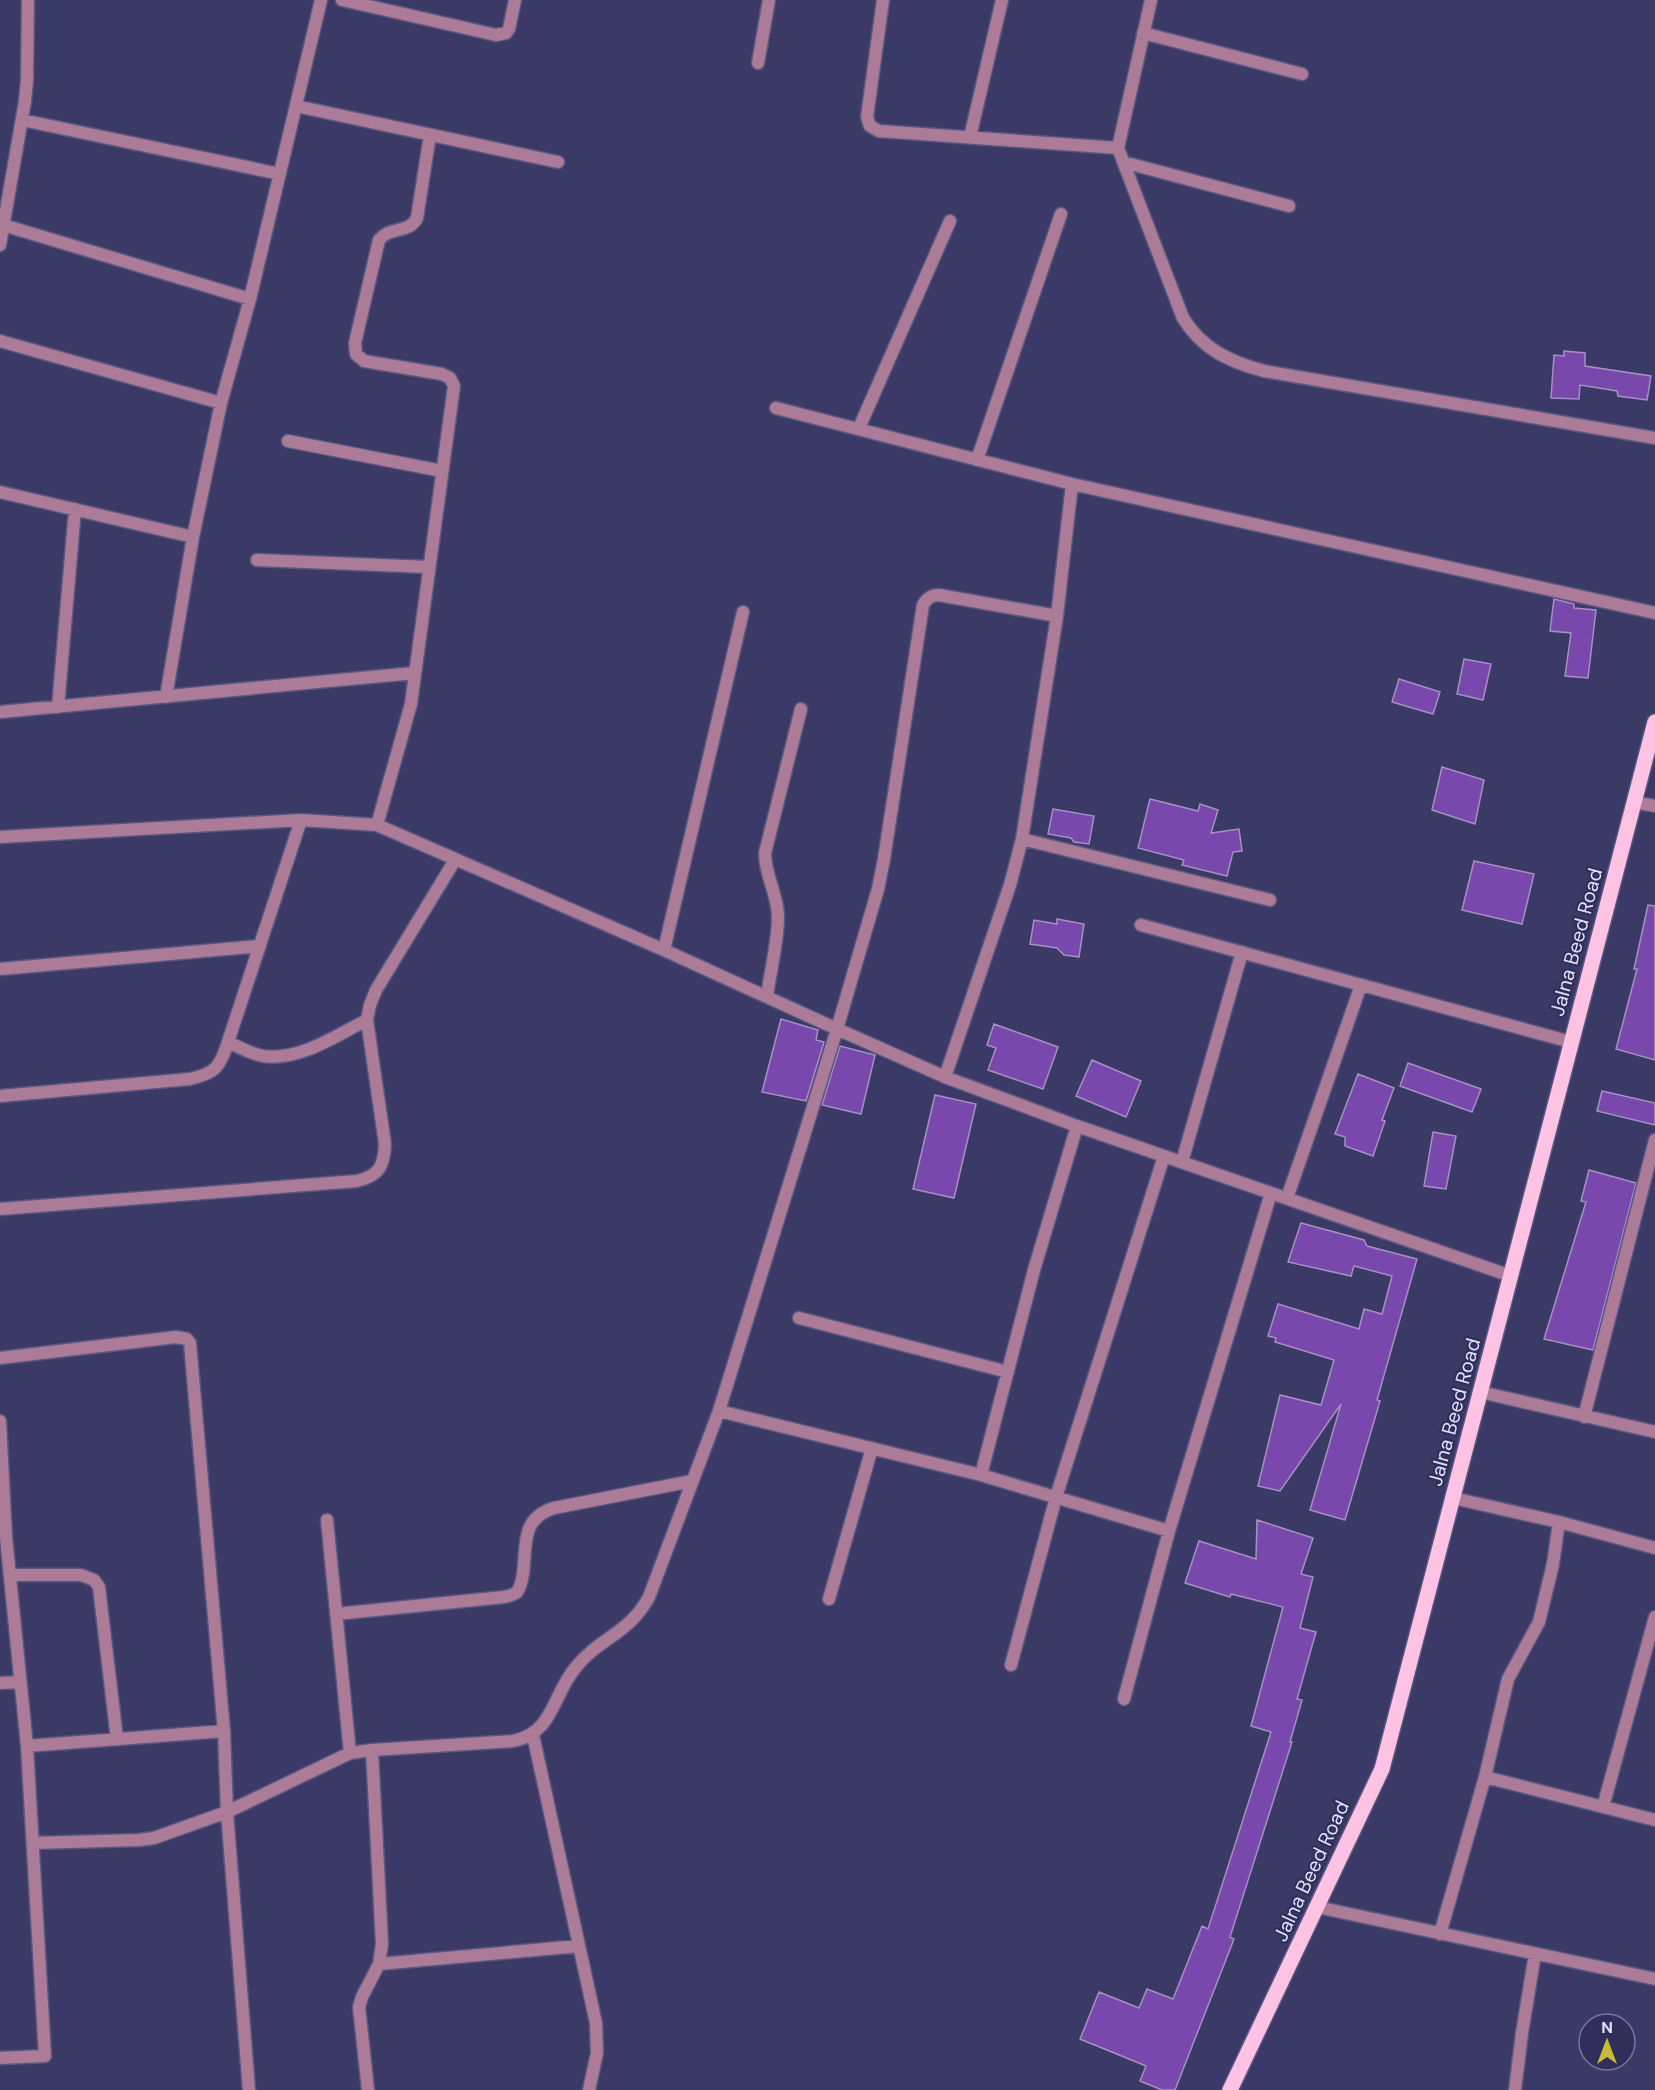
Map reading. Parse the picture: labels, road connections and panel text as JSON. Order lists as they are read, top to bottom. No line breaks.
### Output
{"streets":{"main road":["Jalna Beed Road"]},"north":"top"}
